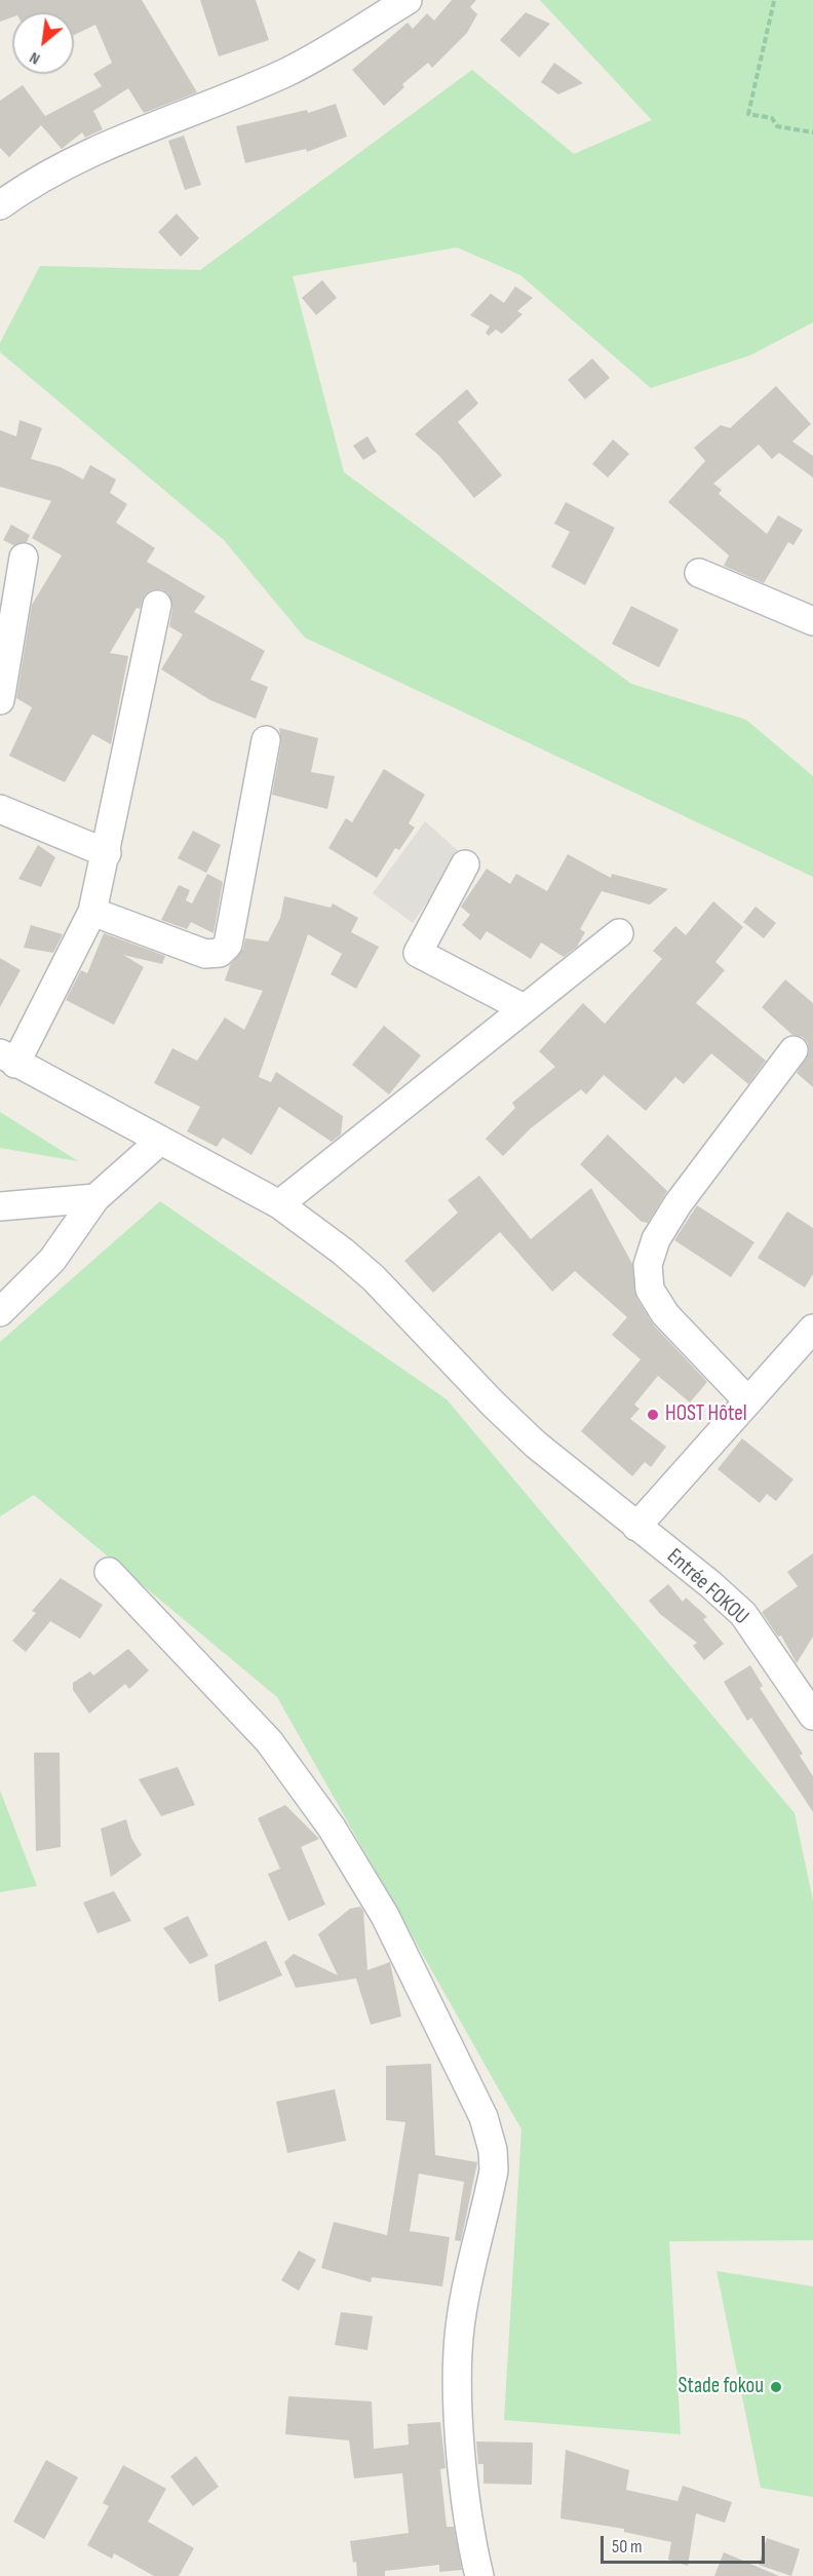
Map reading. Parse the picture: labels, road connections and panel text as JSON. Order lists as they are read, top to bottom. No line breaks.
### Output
{"streets":{"street":["Entrée FOKOU"]},"places":["HOST Hôtel","Stade fokou"],"scale_bar":"50 m","north":"bottom left"}
